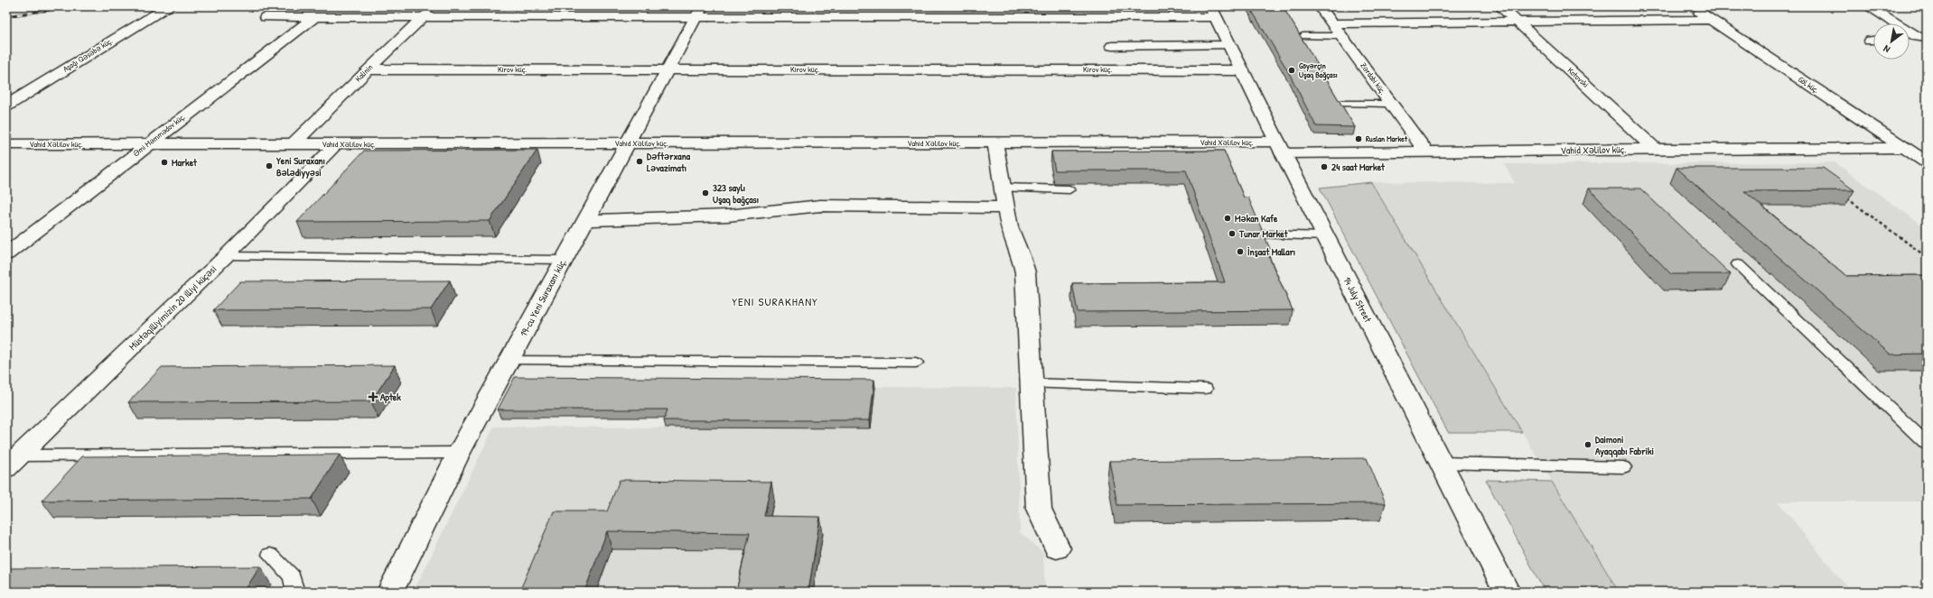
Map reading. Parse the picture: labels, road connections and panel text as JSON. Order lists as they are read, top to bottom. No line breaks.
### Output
{"streets":{"street":["Aşağı Qəsəbə küç.","Kirov küç.","Kalinin","Kotovski","Zərdabi küç.","Göl küç.","Əmi Məmmədov küç.","Vahid Xəlilov küç.","19-cu Yeni Suraxanı küç.","14 July Street","Müstəqilliyimizin 20 illiyi küçəsi"]},"crossings":[["Kirov küç.","Kalinin"],["Kirov küç.","19-cu Yeni Suraxanı küç."],["Kirov küç.","14 July Street"],["Kalinin","Vahid Xəlilov küç."],["Kotovski","Vahid Xəlilov küç."],["Zərdabi küç.","Vahid Xəlilov küç."],["Göl küç.","Vahid Xəlilov küç."],["Əmi Məmmədov küç.","Vahid Xəlilov küç."],["Vahid Xəlilov küç.","19-cu Yeni Suraxanı küç."],["Vahid Xəlilov küç.","14 July Street"],["Vahid Xəlilov küç.","Müstəqilliyimizin 20 illiyi küçəsi"]],"districts":["YENI SURAKHANY"],"places":{"other":["Göyərçin Uşaq Bağçası","Ruslan Market","Dəftərxana Ləvazimatı","Market","Yeni Suraxanı Bələdiyyəsi","24 saat Market","323 saylı Uşaq bağçası","Məkan Kafe","Tunar Market","İnşaat Malları","Daimoni Ayaqqabı Fabriki"],"health":["Aptek"]},"north":"bottom left"}
